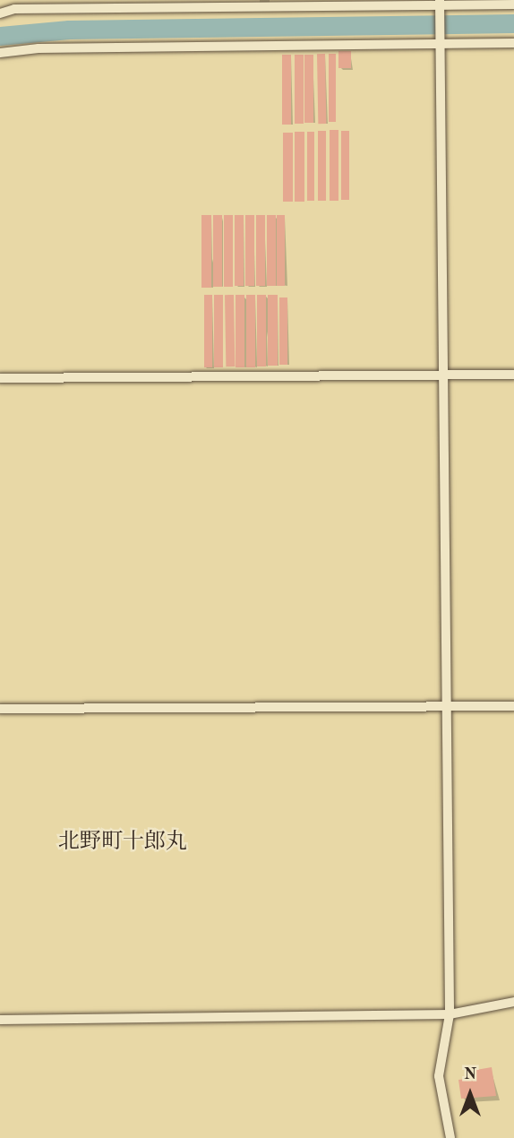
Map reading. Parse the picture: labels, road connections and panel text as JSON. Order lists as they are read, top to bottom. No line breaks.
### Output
{"districts":["北野町十郎丸"],"north":"top"}
